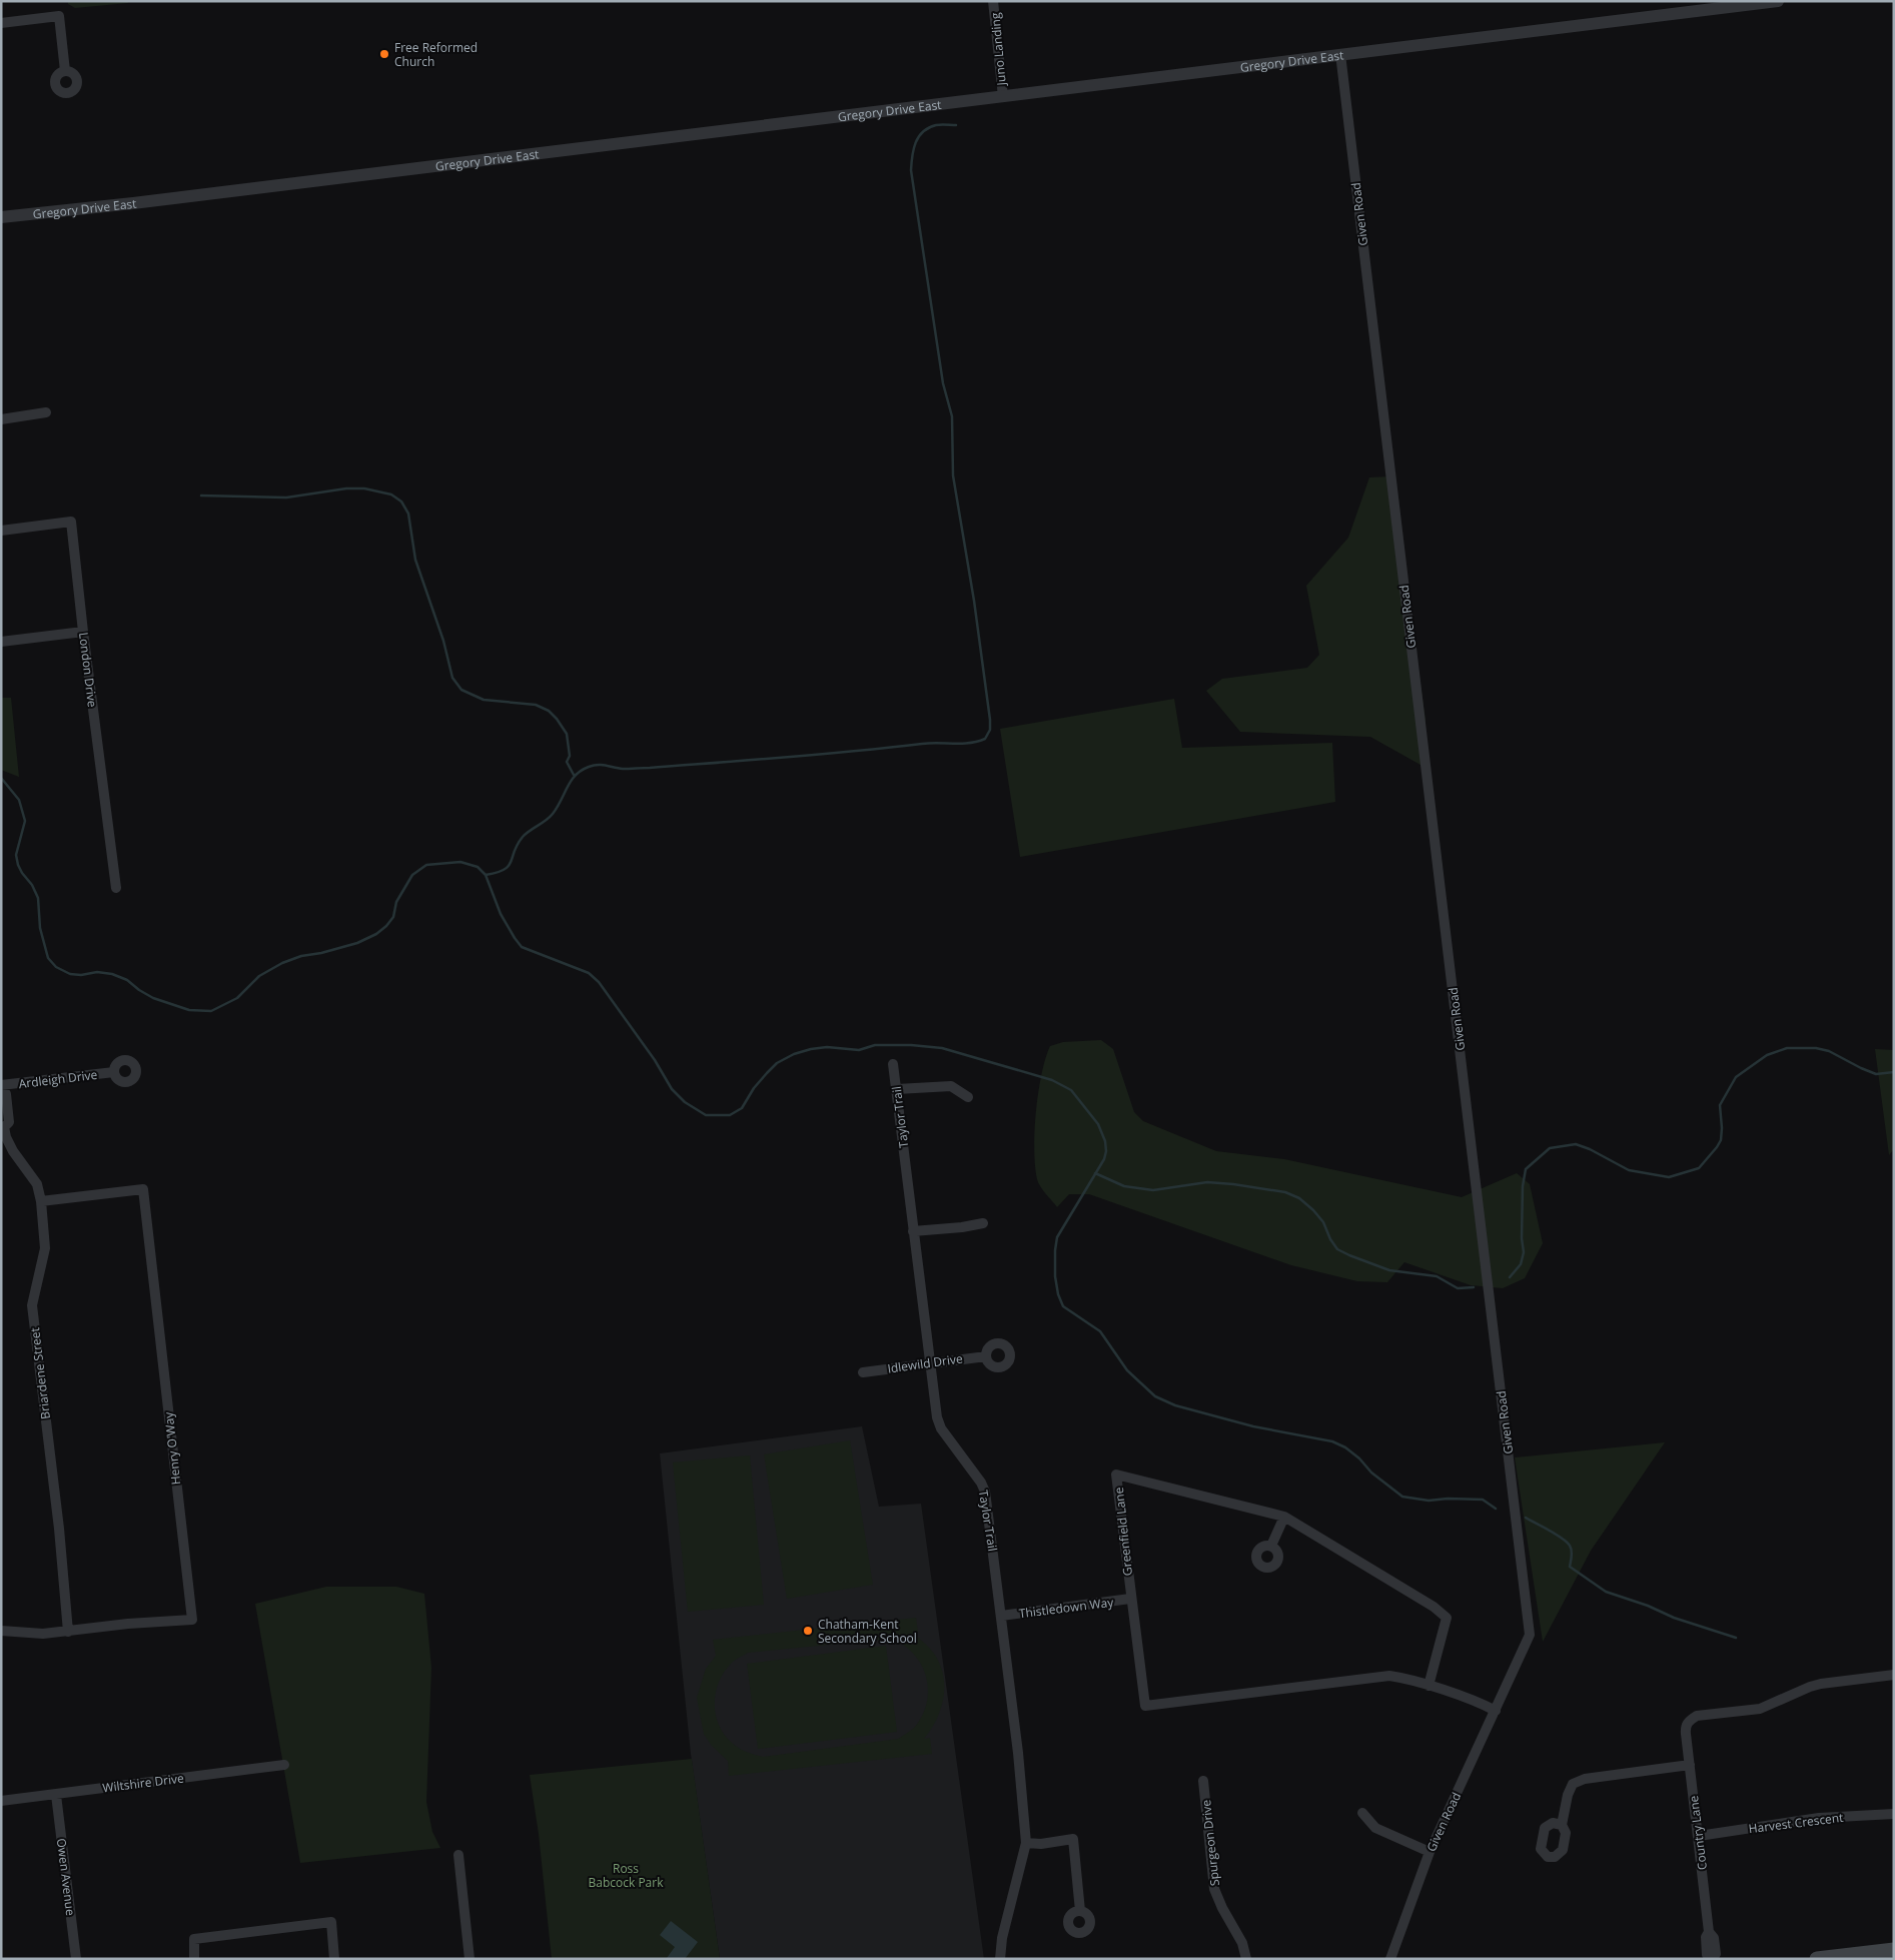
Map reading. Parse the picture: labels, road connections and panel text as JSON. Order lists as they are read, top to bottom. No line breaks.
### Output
{"streets":{"street":["Juno Landing","Gregory Drive East","Given Road","London Drive","Ardleigh Drive","Taylor Trail","Idlewild Drive","Briardene Street","Henry O'Way","Greenfield Lane","Thistledown Way","Wiltshire Drive","Harvest Crescent","Country Lane","Spurgeon Drive","Owen Avenue"]},"crossings":[["Juno Landing","Gregory Drive East"],["Gregory Drive East","Given Road"],["Given Road","Greenfield Lane"],["Ardleigh Drive","Briardene Street"],["Taylor Trail","Idlewild Drive"],["Taylor Trail","Thistledown Way"],["Briardene Street","Henry O'Way"],["Greenfield Lane","Thistledown Way"],["Wiltshire Drive","Owen Avenue"],["Harvest Crescent","Country Lane"]],"parks":["Ross Babcock Park"],"places":["Free Reformed Church","Chatham-Kent Secondary School"]}
